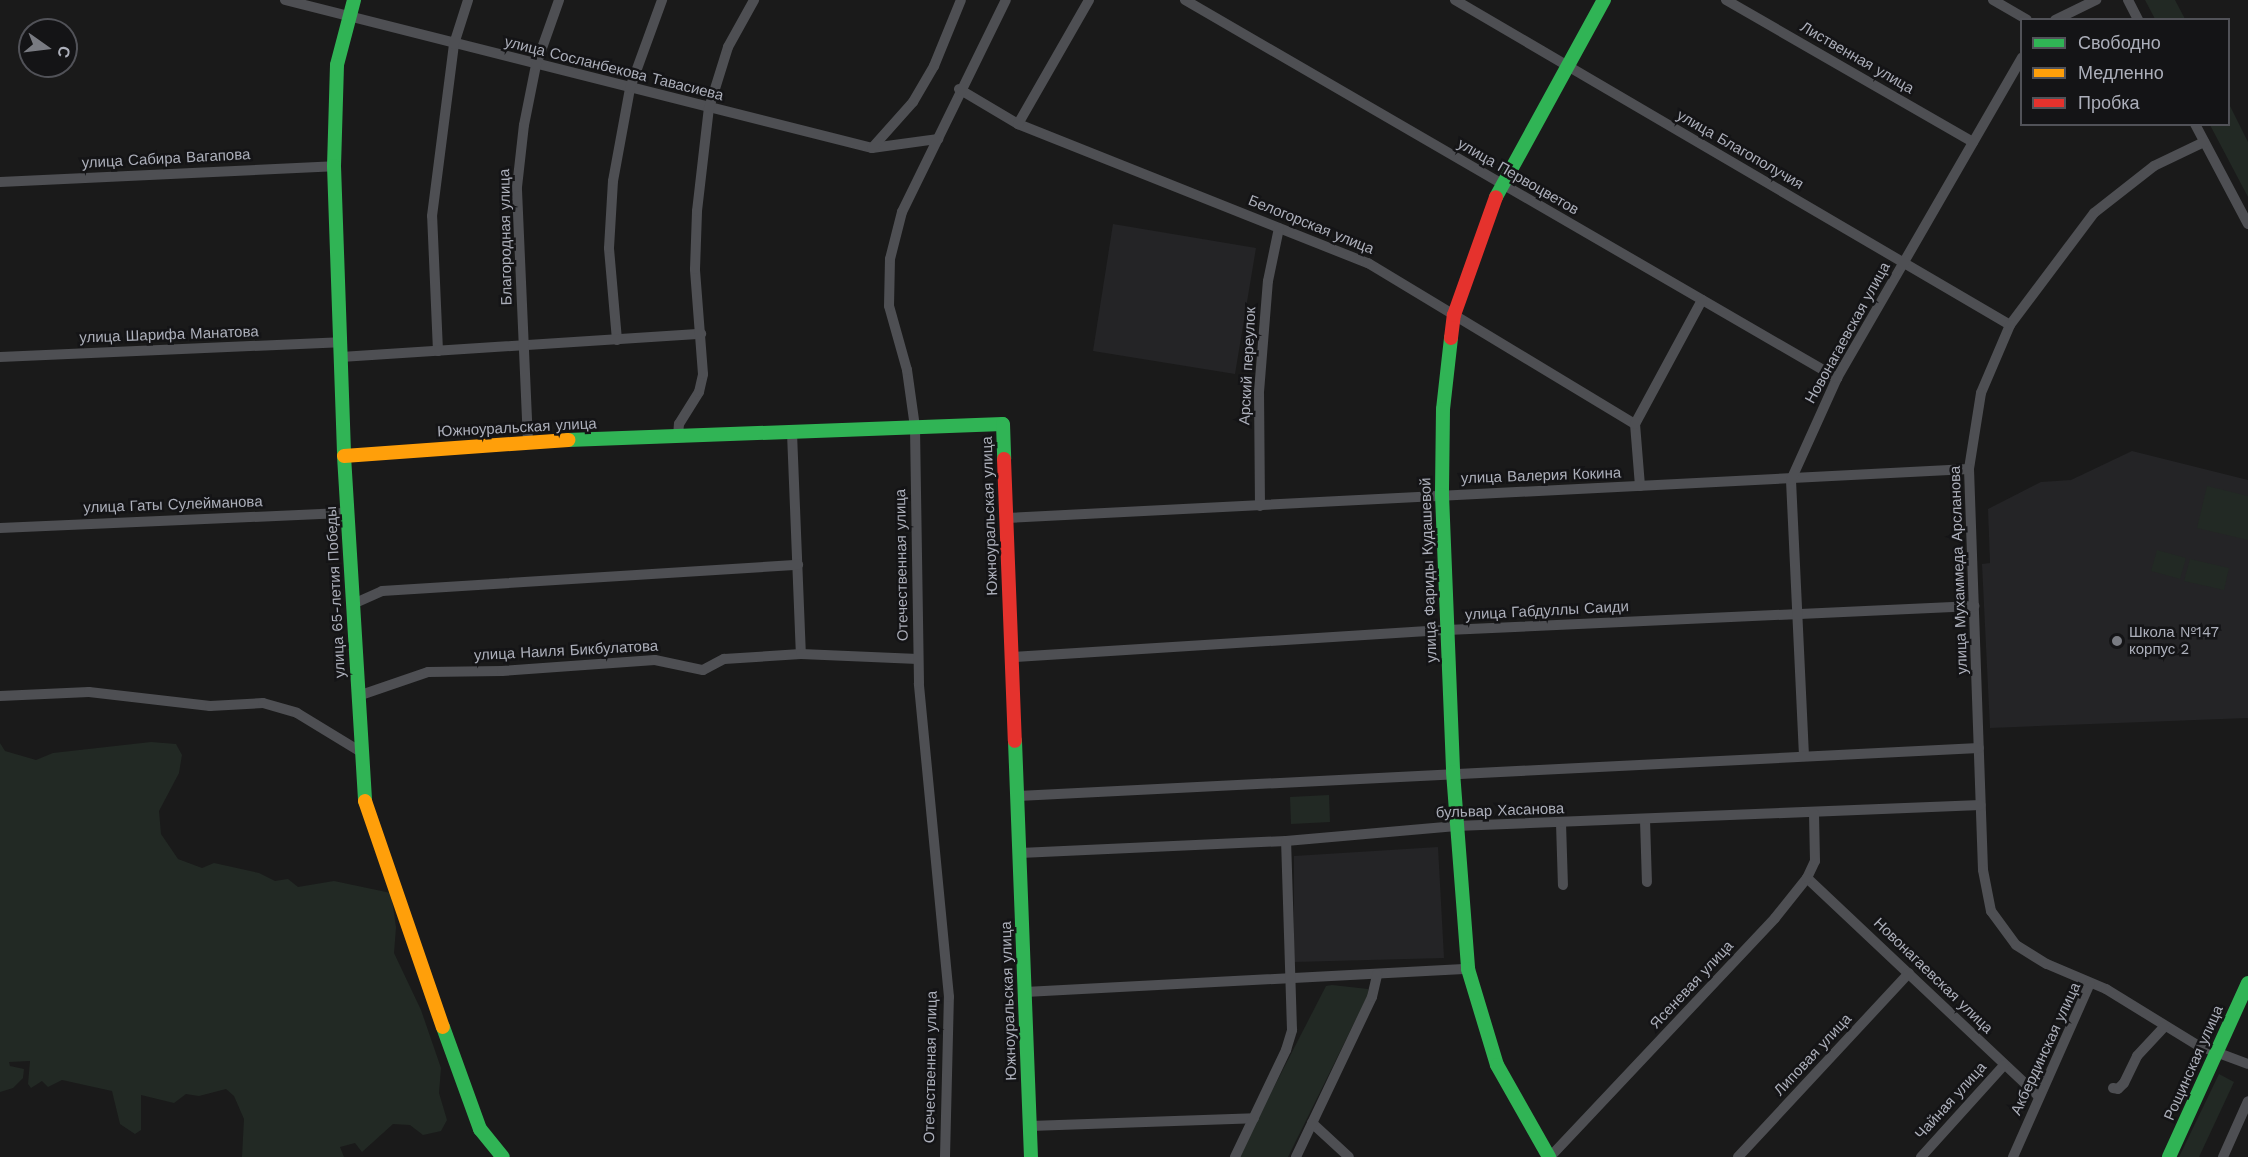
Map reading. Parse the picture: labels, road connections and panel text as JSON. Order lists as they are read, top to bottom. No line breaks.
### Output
{"streets":{"street":["Лиственная улица","улица Сосланбекова Тавасиева","улица Благополучия","улица Сабира Вагапова","улица Первоцветов","Белогорская улица","Благородная улица","Новонагаевская улица","улица Шарифа Манатова","Арский переулок","Южноуральская улица","улица Валерия Кокина","улица Гаты Сулейманова","Отечественная улица","улица Фариды Кудашевой","улица Мухаммеда Арсланова","улица 65-летия Победы","улица Габдуллы Саиди","улица Наиля Бикбулатова","бульвар Хасанова","Ясеневая улица","Акбердинская улица","Липовая улица","Рощинская улица","Чайная улица"]},"crossings":[["Лиственная улица","Новонагаевская улица"],["улица Сосланбекова Тавасиева","Благородная улица"],["улица Сосланбекова Тавасиева","Отечественная улица"],["улица Сосланбекова Тавасиева","улица 65-летия Победы"],["улица Благополучия","Новонагаевская улица"],["улица Благополучия","улица Фариды Кудашевой"],["улица Благополучия","улица Мухаммеда Арсланова"],["улица Сабира Вагапова","улица 65-летия Победы"],["улица Первоцветов","Новонагаевская улица"],["улица Первоцветов","улица Фариды Кудашевой"],["Белогорская улица","Арский переулок"],["Белогорская улица","Отечественная улица"],["Белогорская улица","улица Фариды Кудашевой"],["Благородная улица","Южноуральская улица"],["Новонагаевская улица","улица Валерия Кокина"],["Новонагаевская улица","улица Габдуллы Саиди"],["Новонагаевская улица","Ясеневая улица"],["Новонагаевская улица","Акбердинская улица"],["Новонагаевская улица","Липовая улица"],["Новонагаевская улица","Чайная улица"],["улица Шарифа Манатова","улица 65-летия Победы"],["Арский переулок","улица Валерия Кокина"],["Южноуральская улица","улица Валерия Кокина"],["Южноуральская улица","Отечественная улица"],["Южноуральская улица","улица 65-летия Победы"],["Южноуральская улица","улица Габдуллы Саиди"],["Южноуральская улица","бульвар Хасанова"],["улица Валерия Кокина","улица Фариды Кудашевой"],["улица Валерия Кокина","улица Мухаммеда Арсланова"],["улица Гаты Сулейманова","улица 65-летия Победы"],["Отечественная улица","улица Наиля Бикбулатова"],["улица Фариды Кудашевой","улица Габдуллы Саиди"],["улица Фариды Кудашевой","бульвар Хасанова"],["улица Фариды Кудашевой","Ясеневая улица"],["улица Мухаммеда Арсланова","улица Габдуллы Саиди"],["улица Мухаммеда Арсланова","бульвар Хасанова"],["улица Мухаммеда Арсланова","Акбердинская улица"],["улица 65-летия Победы","улица Наиля Бикбулатова"],["бульвар Хасанова","Ясеневая улица"],["Акбердинская улица","Рощинская улица"]],"places":["Школа №147 корпус 2"],"legend":["Свободно","Медленно","Пробка"],"north":"right"}
